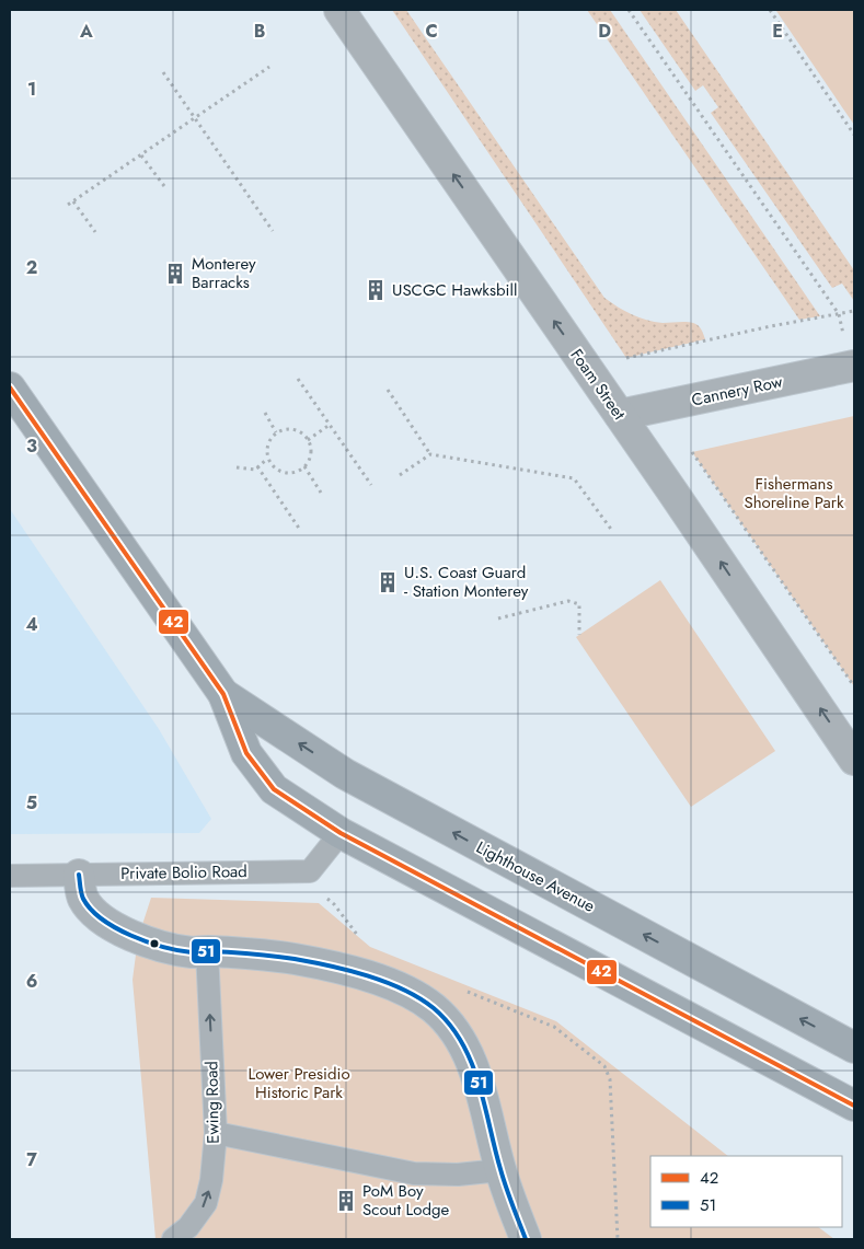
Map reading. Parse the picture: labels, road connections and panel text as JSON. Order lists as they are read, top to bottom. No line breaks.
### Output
{"streets":{"main road":["Lighthouse Avenue"],"street":["Foam Street","Cannery Row"],"lane":["Private Bolio Road","Ewing Road"]},"crossings":[["Foam Street","Cannery Row"],["Private Bolio Road","Lighthouse Avenue"]],"one_way":["Foam Street","Ewing Road"],"parks":["Fishermans Shoreline Park","Lower Presidio Historic Park"],"places":{"building":["Monterey Barracks","USCGC Hawksbill","U.S. Coast Guard - Station Monterey","PoM Boy Scout Lodge"]},"lines":["transit line 42","transit line 51"],"legend":["42","51"],"grid":{"columns":["A","B","C","D","E"],"rows":["1","2","3","4","5","6","7"]}}
